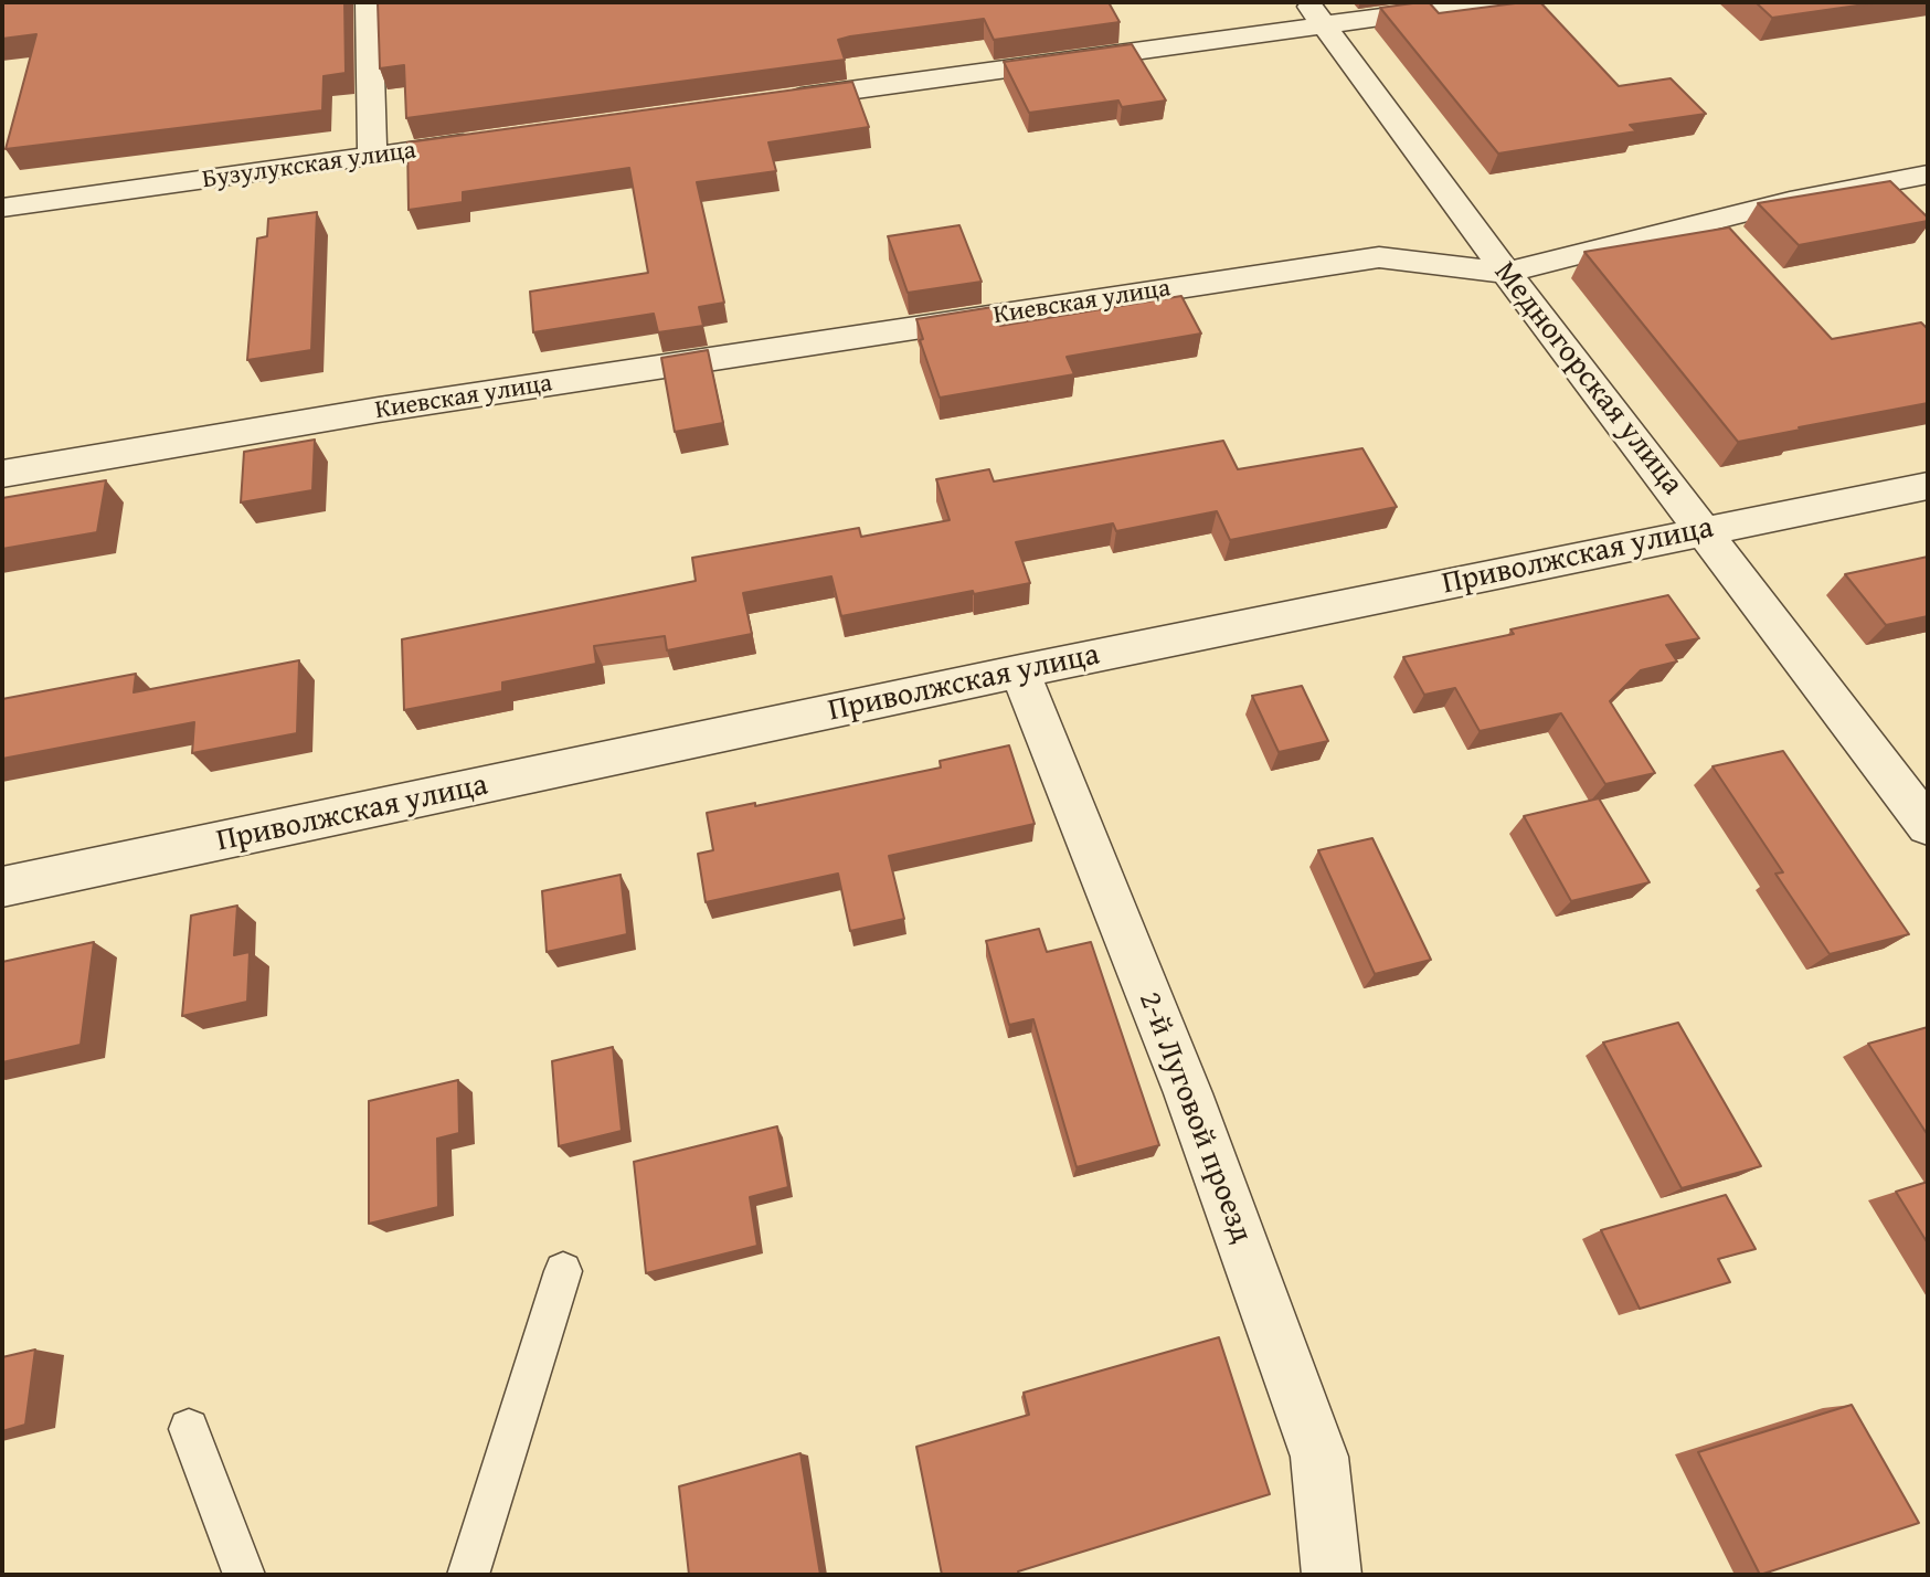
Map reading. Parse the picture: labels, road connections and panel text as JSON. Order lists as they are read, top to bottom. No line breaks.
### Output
{"streets":{"street":["Бузулукская улица","Киевская улица","Медногорская улица","Приволжская улица","2-й Луговой проезд"]},"crossings":[["Киевская улица","Медногорская улица"],["Медногорская улица","Приволжская улица"],["Приволжская улица","2-й Луговой проезд"]]}
